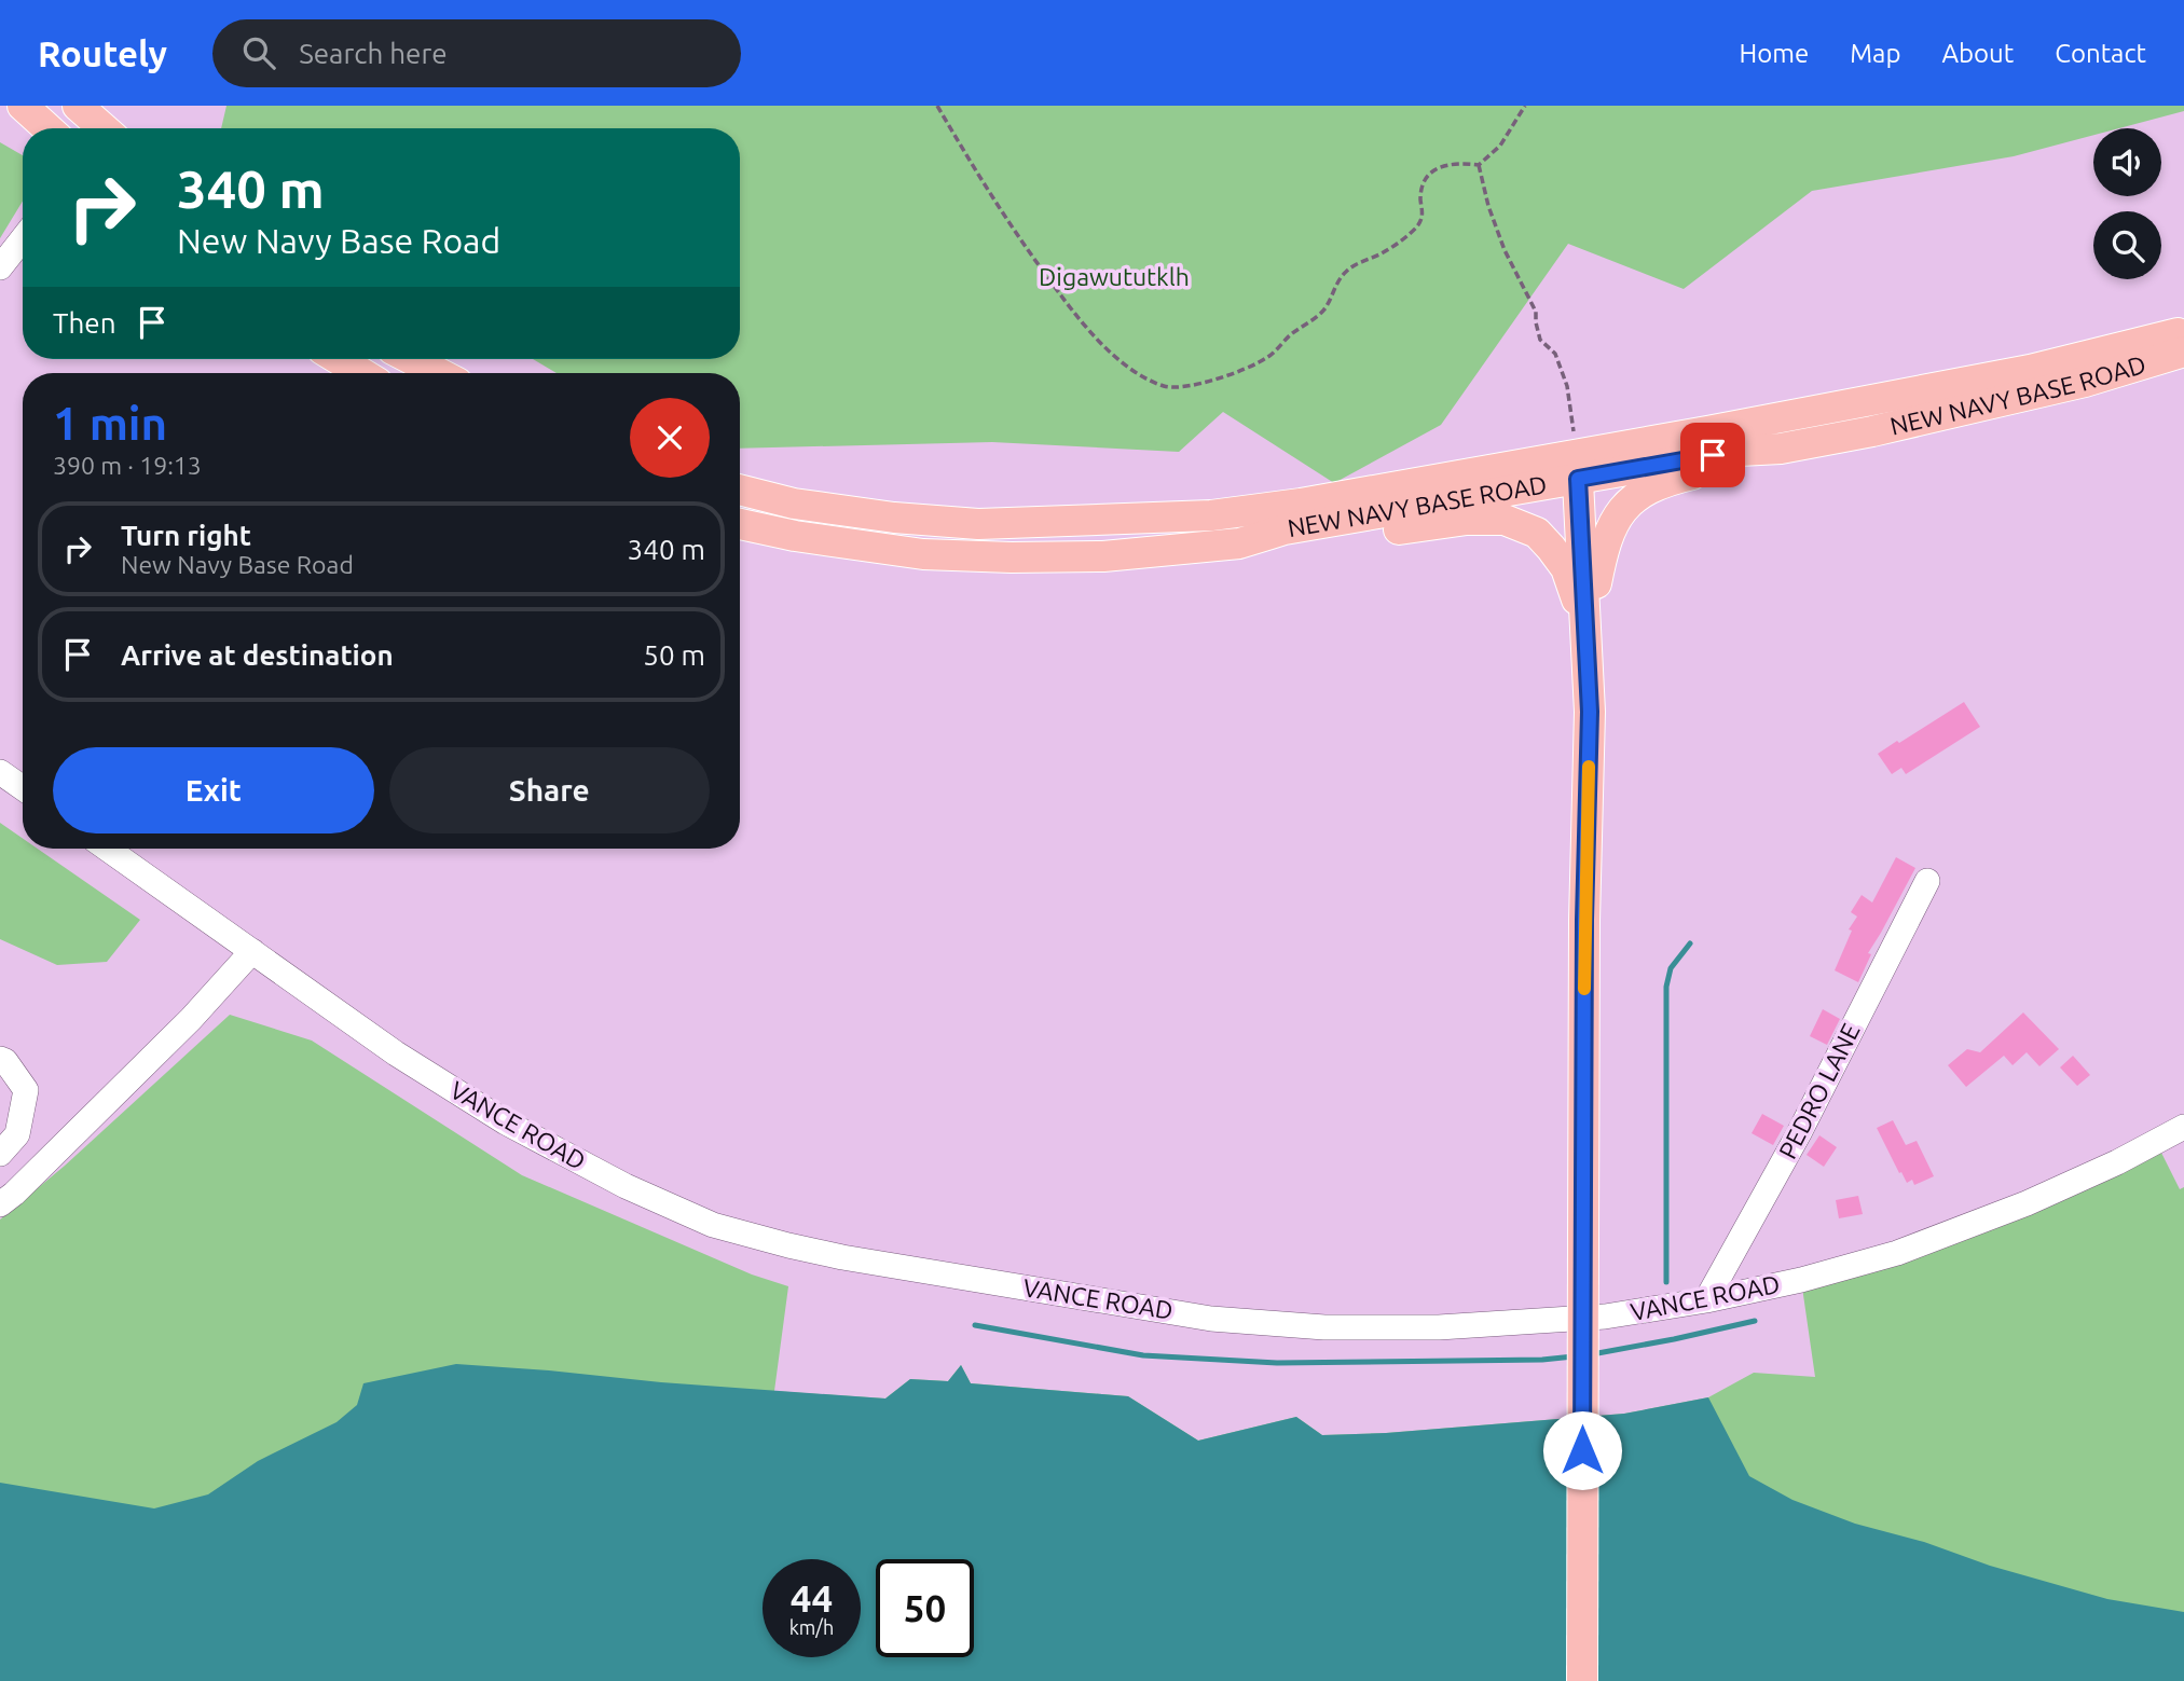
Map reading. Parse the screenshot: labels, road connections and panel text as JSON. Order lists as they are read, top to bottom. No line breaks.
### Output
{"streets":{"main road":["NEW NAVY BASE ROAD"],"street":["PEDRO LANE","VANCE ROAD"]},"crossings":[["PEDRO LANE","VANCE ROAD"]],"parks":["Digawututklh"],"page":{"header":"Routely","search":"Search here","nav":["Home","Map","About","Contact"],"turn":["340 m","New Navy Base Road"],"then":"Then","heading":["1 min","390 m · 19:13"],"list":[{"name":"Turn right","note":"New Navy Base Road","value":"340 m"},{"name":"Arrive at destination","value":"50 m"}],"buttons":["Exit","Share"],"speed":"44 km/h","limit":"50"}}
